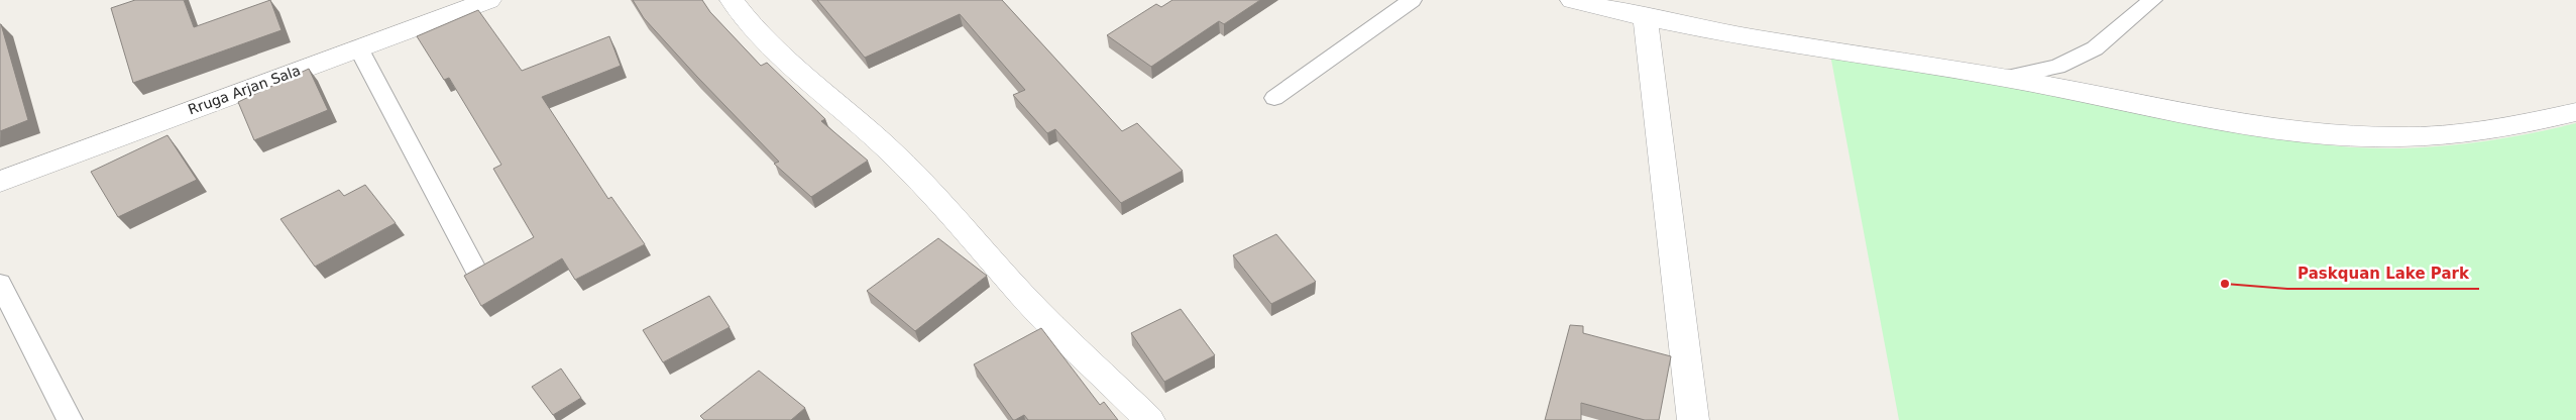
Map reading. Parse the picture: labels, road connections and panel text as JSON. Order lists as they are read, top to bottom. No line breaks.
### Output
{"streets":{"street":["Rruga Arjan Sala"]},"places":["Paskquan Lake Park"]}
